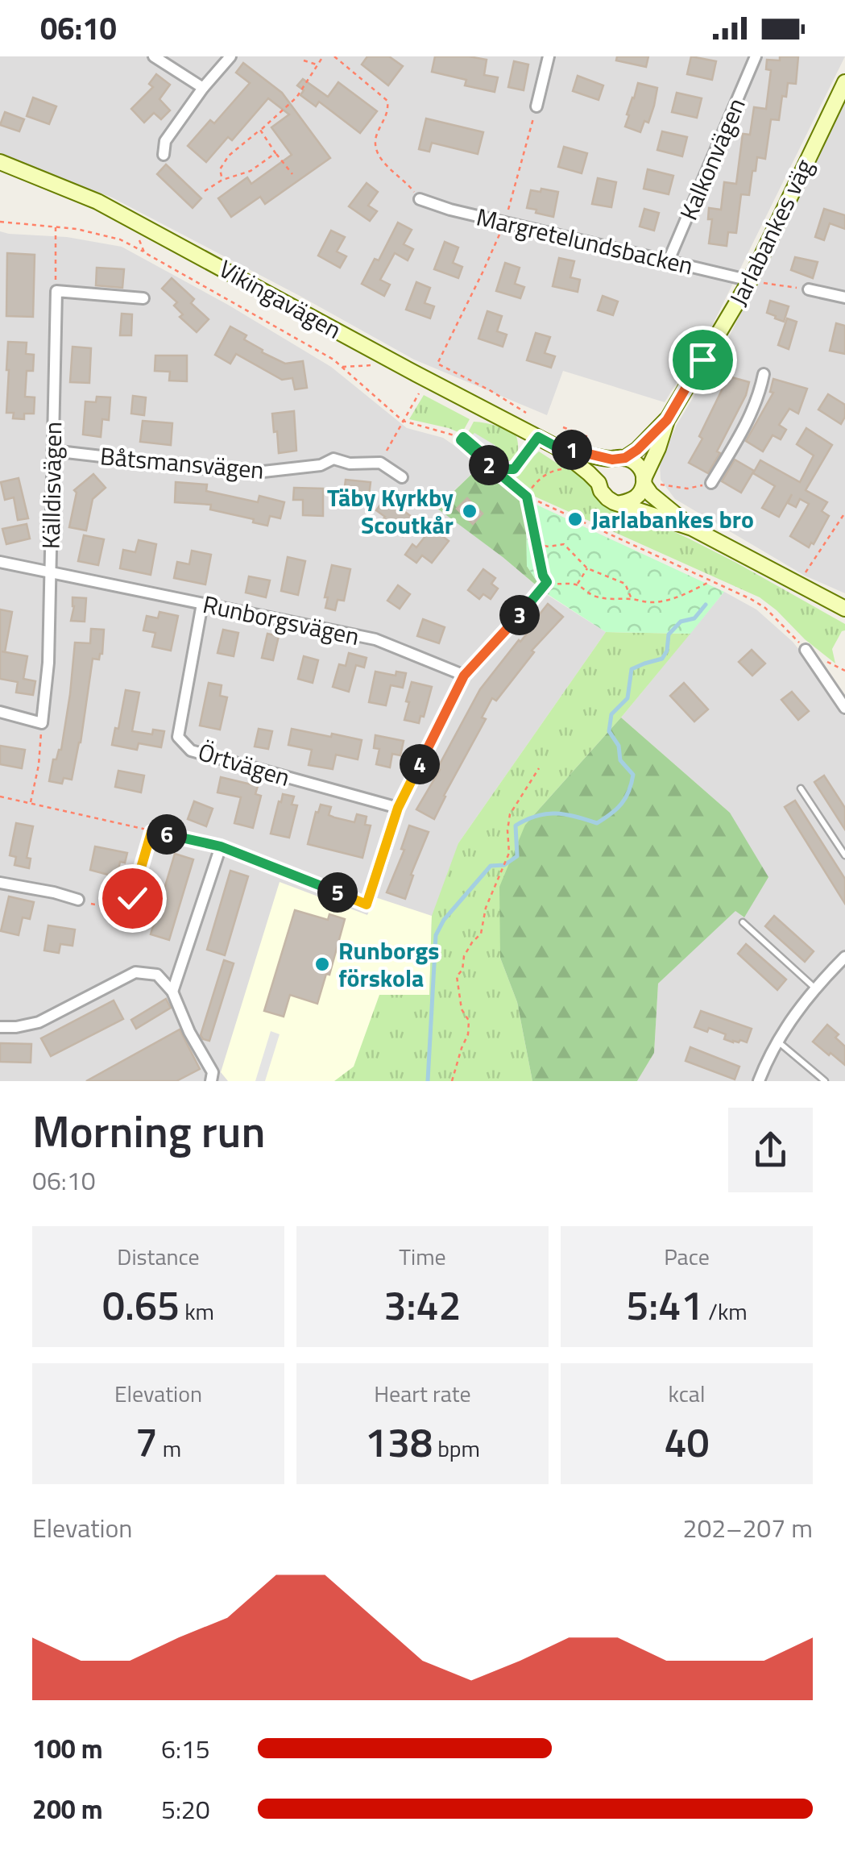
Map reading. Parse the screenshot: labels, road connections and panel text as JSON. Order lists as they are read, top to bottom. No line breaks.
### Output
{"streets":{"main road":["Jarlabankes väg","Vikingavägen"],"street":["Kalkonvägen","Margretelundsbacken","Båtsmansvägen","Källdisvägen","Runborgsvägen","Örtvägen"]},"crossings":[["Kalkonvägen","Margretelundsbacken"],["Jarlabankes väg","Margretelundsbacken"],["Jarlabankes väg","Vikingavägen"],["Båtsmansvägen","Källdisvägen"],["Källdisvägen","Runborgsvägen"],["Runborgsvägen","Örtvägen"]],"places":["Täby Kyrkby Scoutkår","Jarlabankes bro","Runborgs förskola"],"page":{"status":"06:10","pins":["1","2","3","4","6","5"],"heading":["Morning run","06:10"],"stats":[["Distance","0.65 km"],["Time","3:42"],["Pace","5:41 /km"],["Elevation","7 m"],["Heart rate","138 bpm"],["kcal","40"]],"chart":["Elevation","202–207 m"],"list":[{"name":"100 m","note":"6:15"},{"name":"200 m","note":"5:20"}]}}
